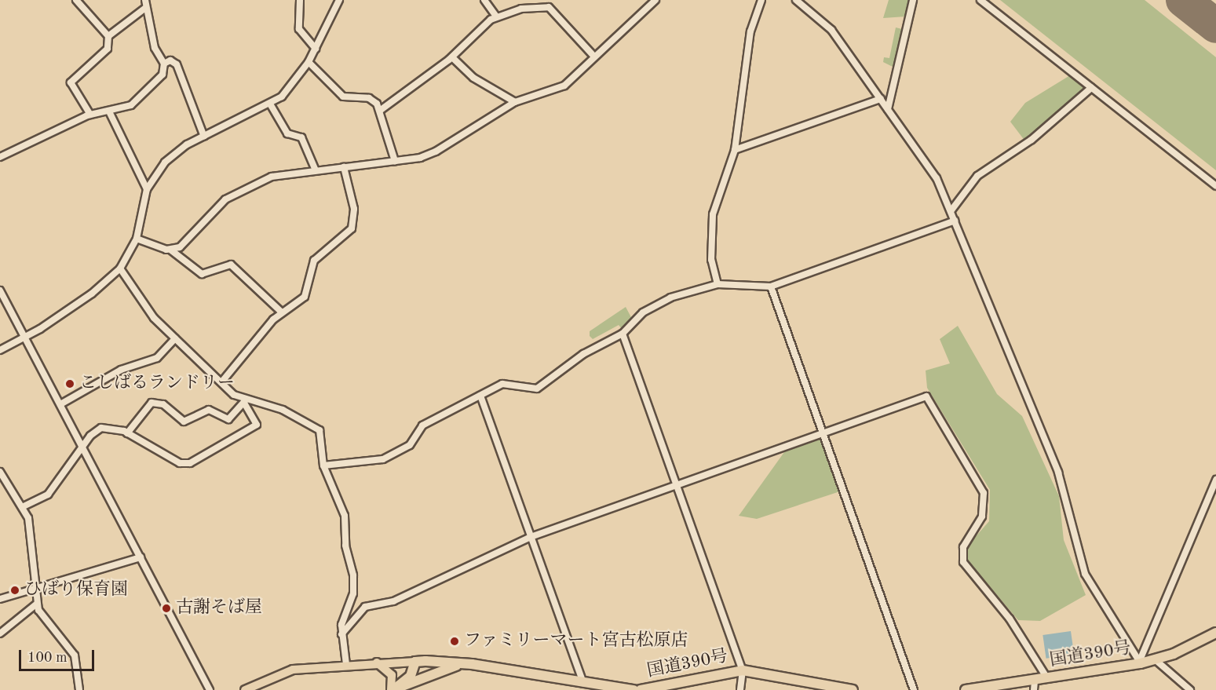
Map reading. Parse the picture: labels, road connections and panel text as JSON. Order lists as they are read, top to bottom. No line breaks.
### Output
{"streets":{"highway":["国道390号"]},"places":["こしばるランドリー","ひばり保育園","古謝そば屋","ファミリーマート宮古松原店"],"scale_bar":"100 m"}
